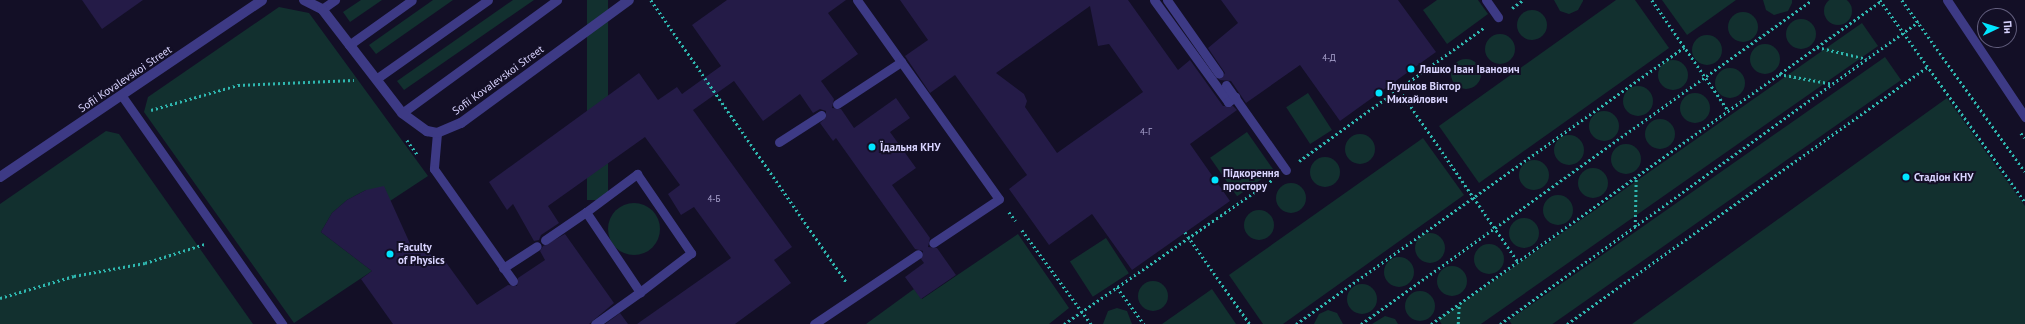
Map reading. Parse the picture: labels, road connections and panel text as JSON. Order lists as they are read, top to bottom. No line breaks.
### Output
{"streets":{"street":["Sofii Kovalevskoi Street"]},"places":["Ляшко Іван Іванович","Глушков Віктор Михайлович","Їдальня КНУ","Стадіон КНУ","Підкорення простору","Faculty of Physics"],"house_numbers":["4-Д","4-Г","4-Б"],"north":"right"}
